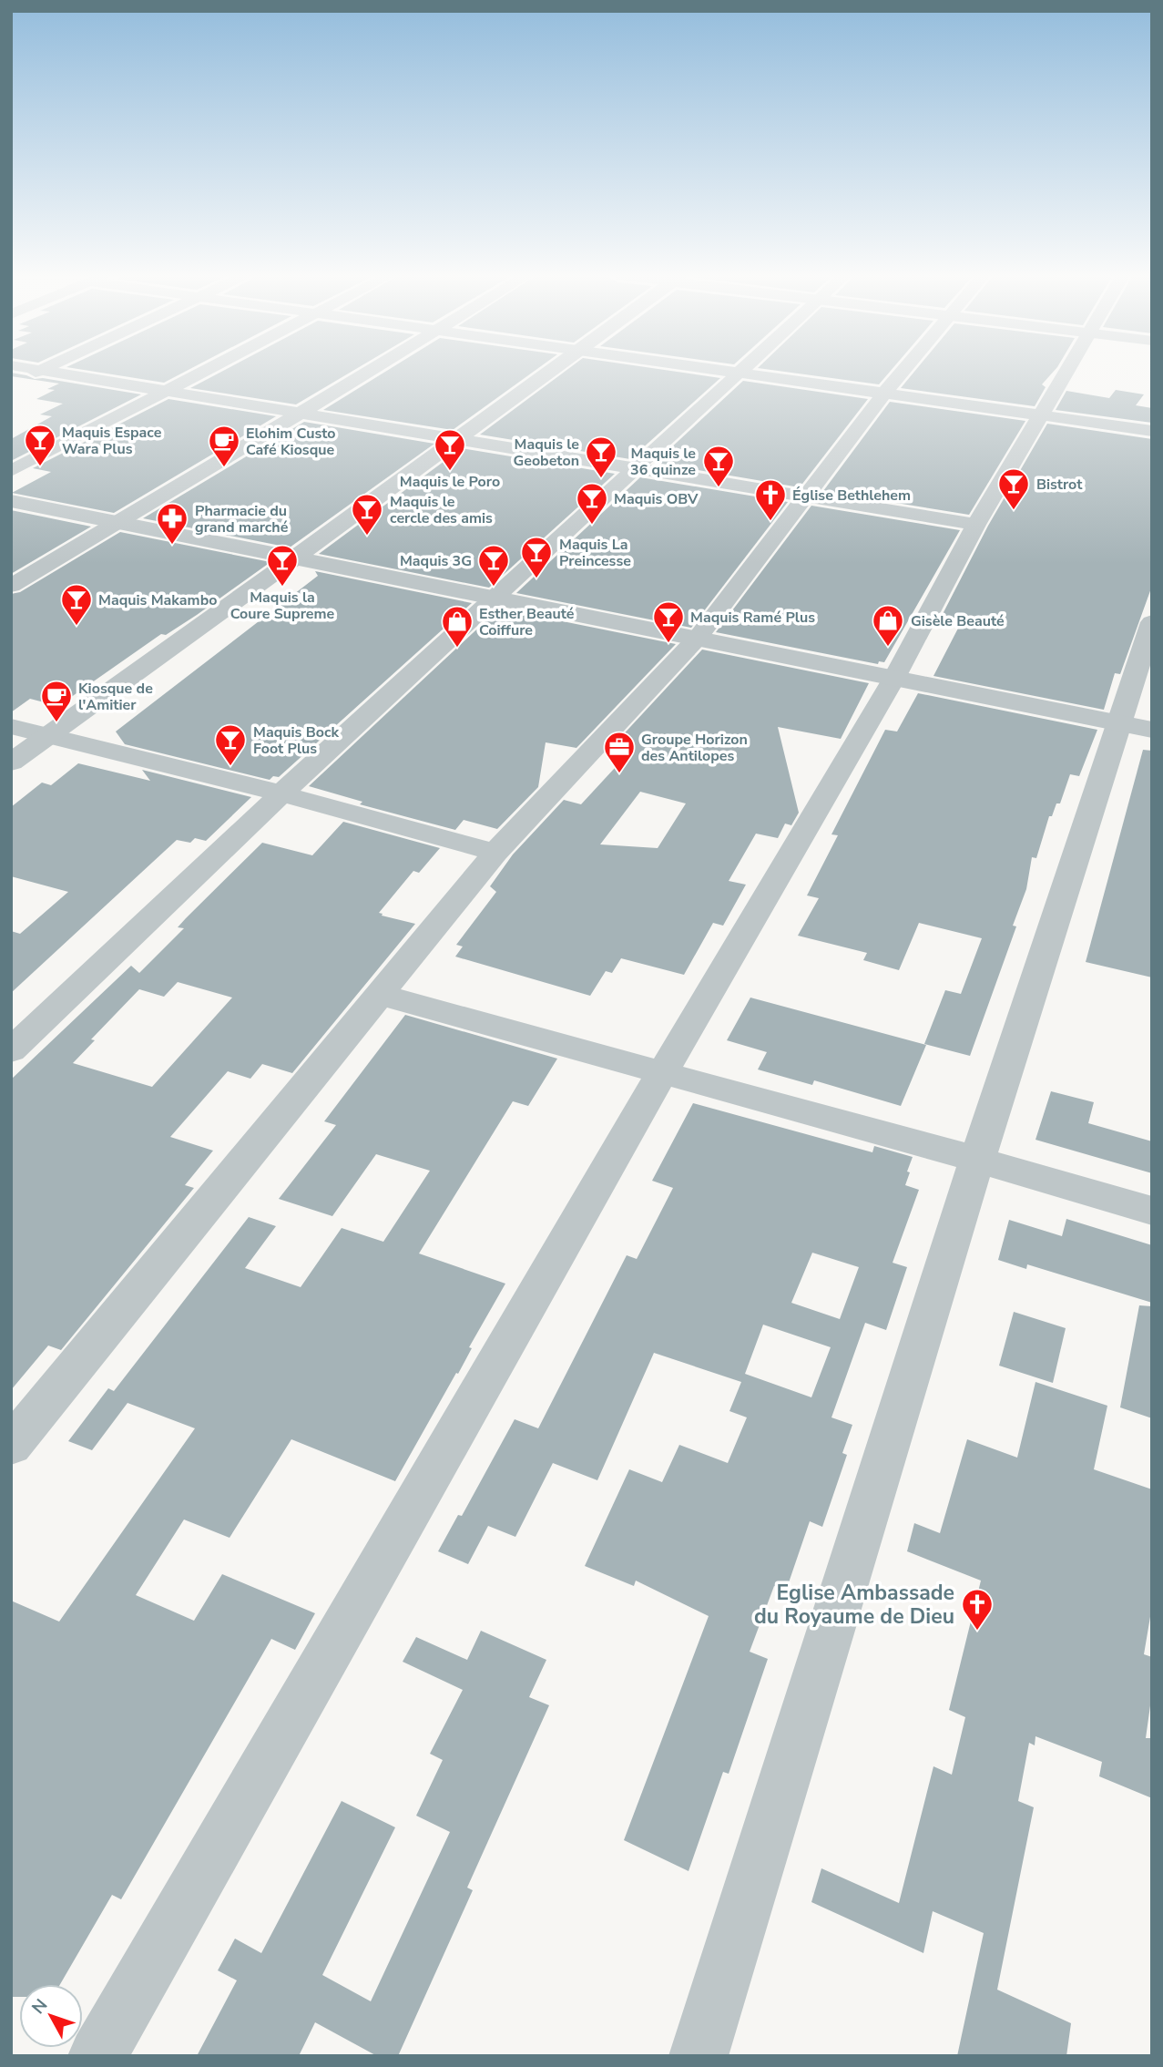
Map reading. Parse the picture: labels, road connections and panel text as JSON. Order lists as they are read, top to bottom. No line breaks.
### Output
{"places":{"bar":["Maquis Espace Wara Plus","Maquis le Poro","Maquis le Geobeton","Maquis le 36 quinze","Bistrot","Maquis OBV","Maquis le cercle des amis","Maquis La Preincesse","Maquis la Coure Supreme","Maquis 3G","Maquis Makambo","Maquis Ramé Plus","Maquis Bock Foot Plus"],"cafe":["Elohim Custo Café Kiosque","Kiosque de l'Amitier"],"church":["Église Bethlehem","Eglise Ambassade du Royaume de Dieu"],"pharmacy":["Pharmacie du grand marché"],"shop":["Gisèle Beauté","Esther Beauté Coiffure"],"office":["Groupe Horizon des Antilopes"]},"north":"top left"}
